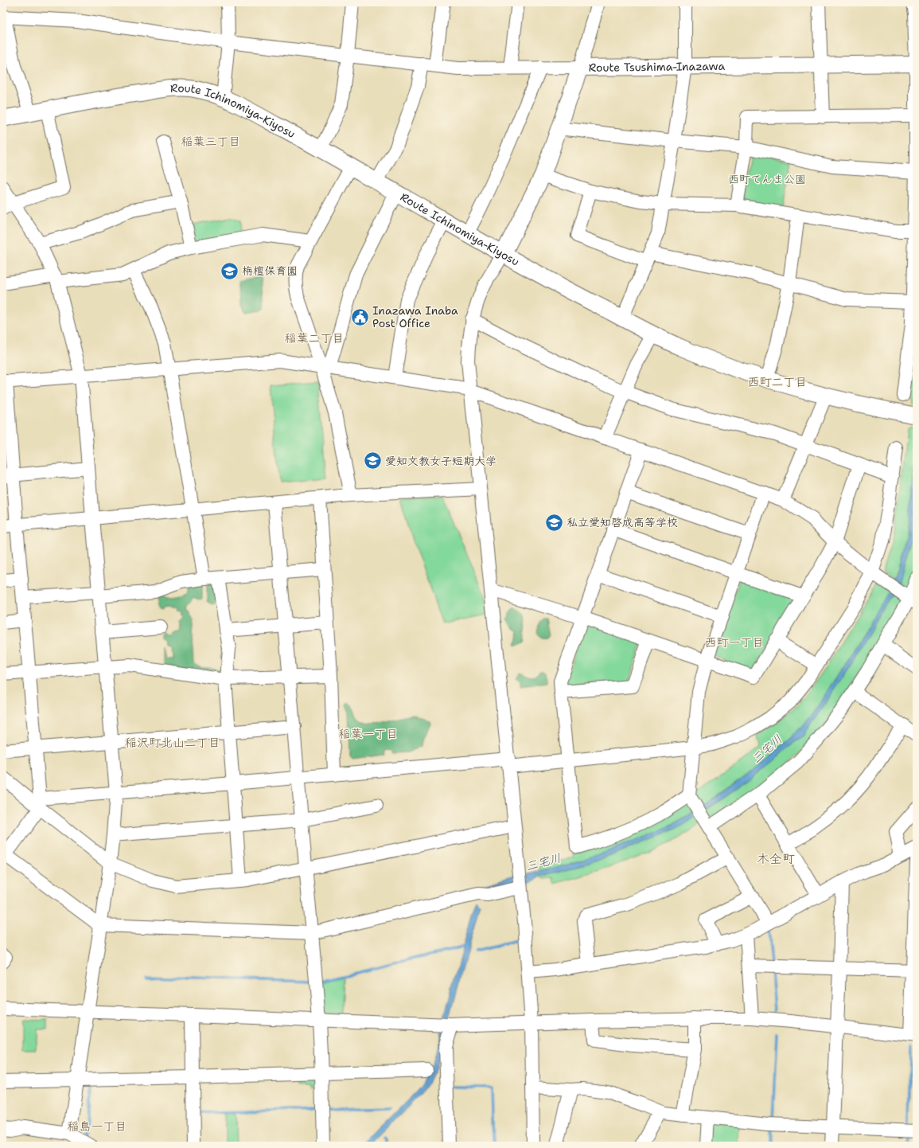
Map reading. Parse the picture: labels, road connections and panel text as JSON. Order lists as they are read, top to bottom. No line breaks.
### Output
{"streets":{"main road":["Route Tsushima-Inazawa","Route Ichinomiya-Kiyosu"]},"crossings":[["Route Tsushima-Inazawa","Route Ichinomiya-Kiyosu"]],"districts":["稲葉三丁目","稲葉二丁目","西町二丁目","西町一丁目","稲葉一丁目","稲沢町北山二丁目","木全町","稲島一丁目"],"water":["三宅川"],"parks":["西町てんま公園"],"places":{"school or university":["栴檀保育園","愛知文教女子短期大学","私立愛知啓成高等学校"],"public building":["Inazawa Inaba Post Office"]}}
